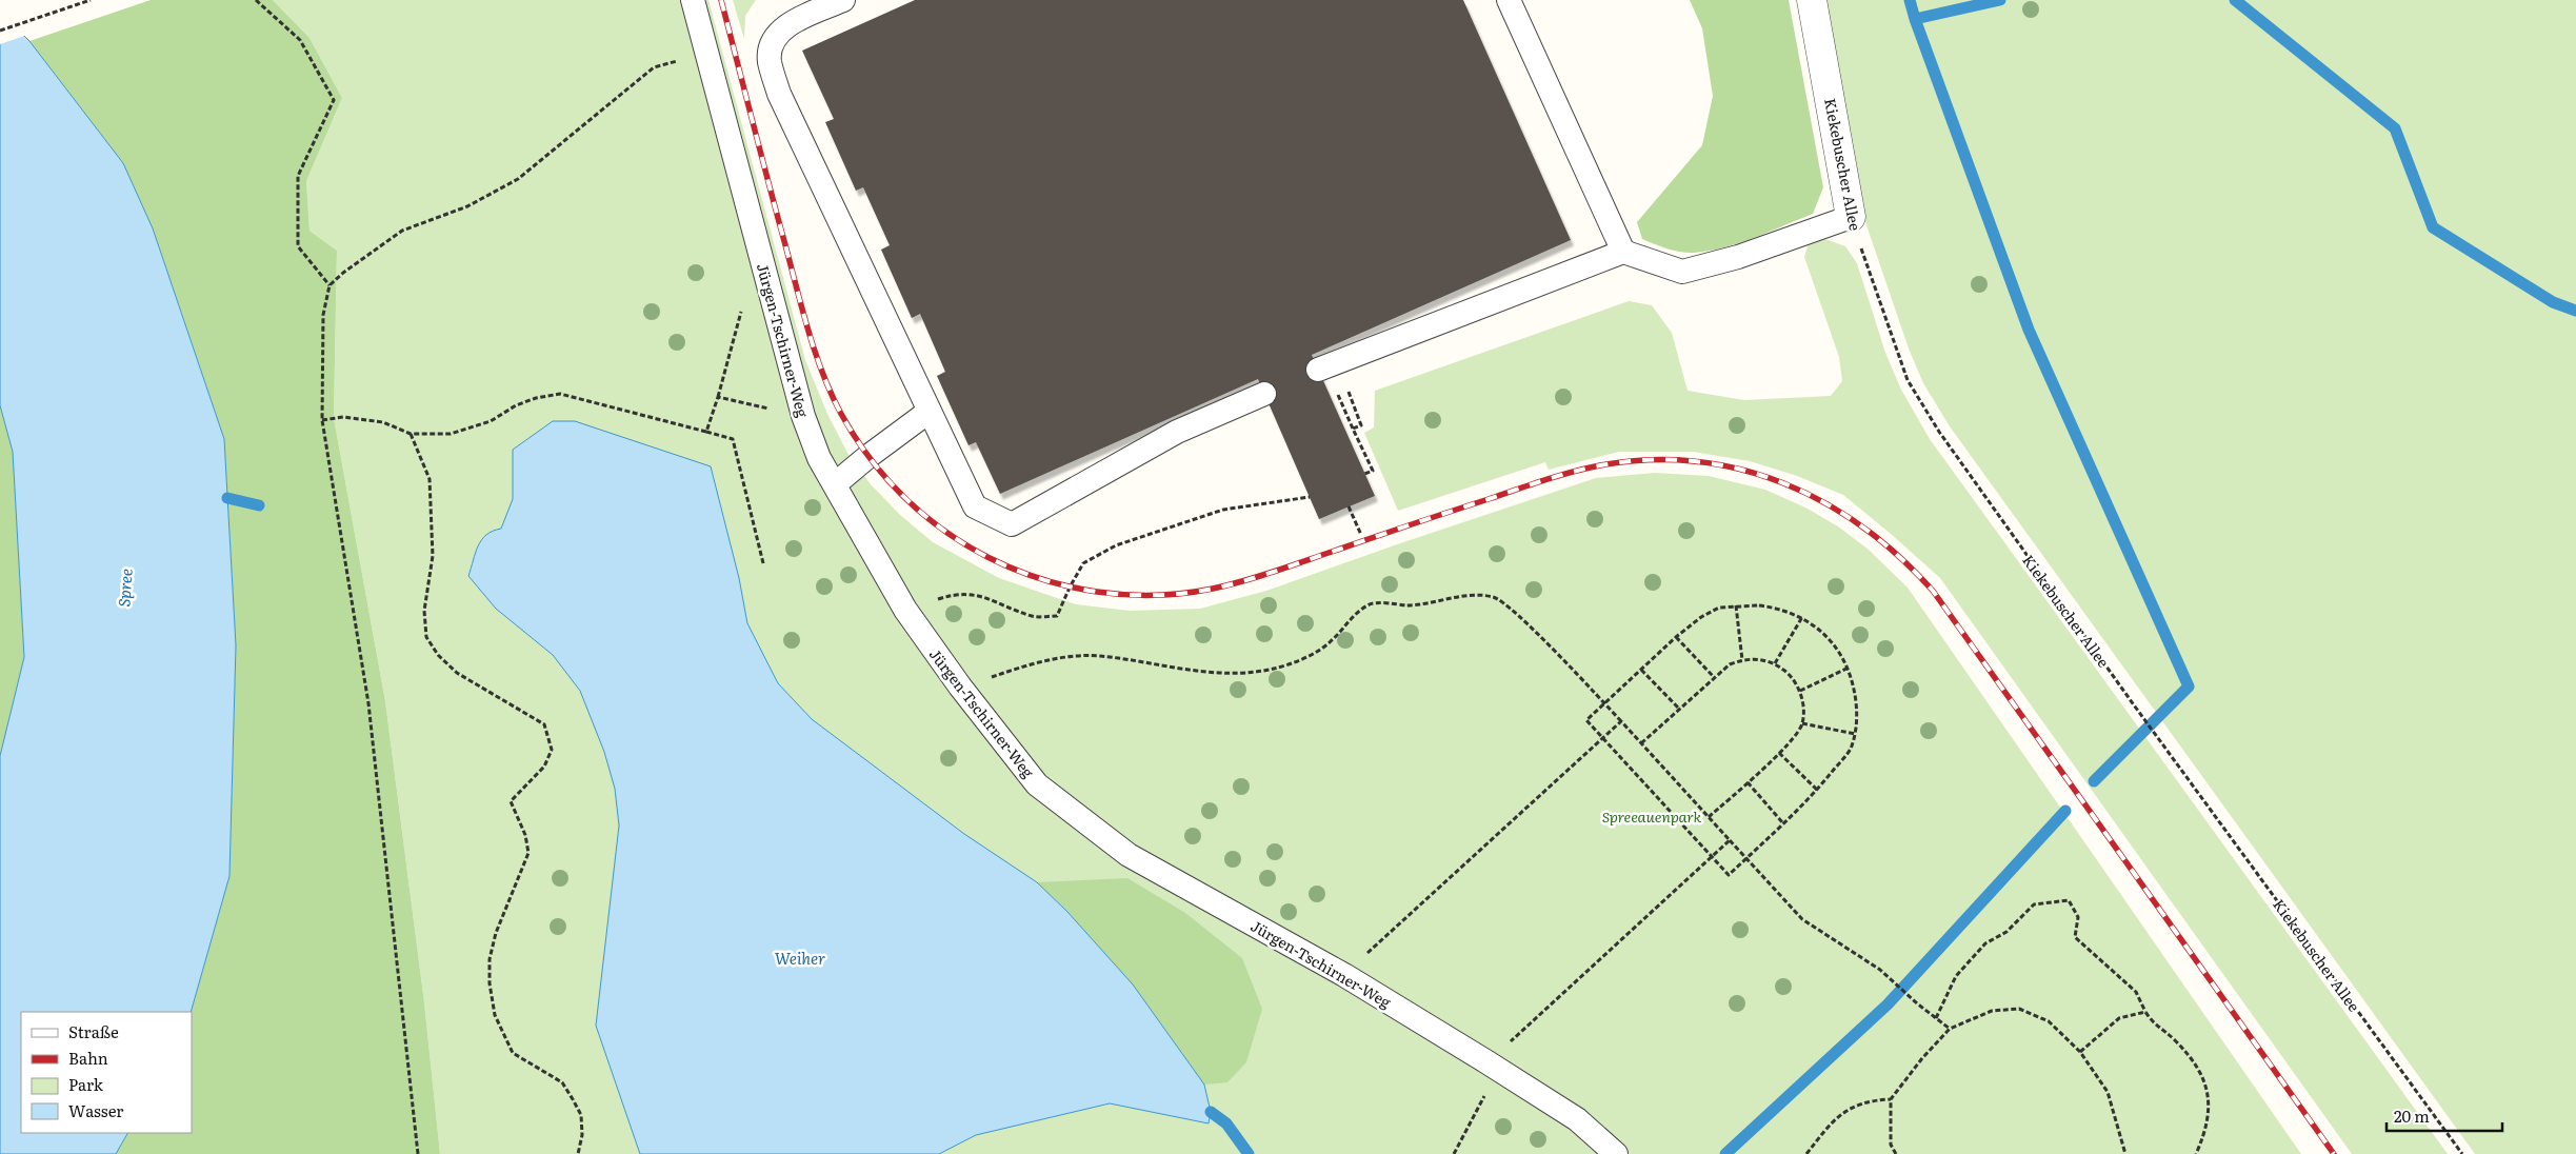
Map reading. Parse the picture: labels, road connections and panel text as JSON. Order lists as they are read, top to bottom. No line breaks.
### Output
{"streets":{"street":["Kiekebuscher Allee"],"lane":["Jürgen-Tschirner-Weg"]},"water":["Spree","Weiher"],"parks":["Spreeauenpark"],"legend":["Straße","Bahn","Park","Wasser"],"scale_bar":"20 m"}
